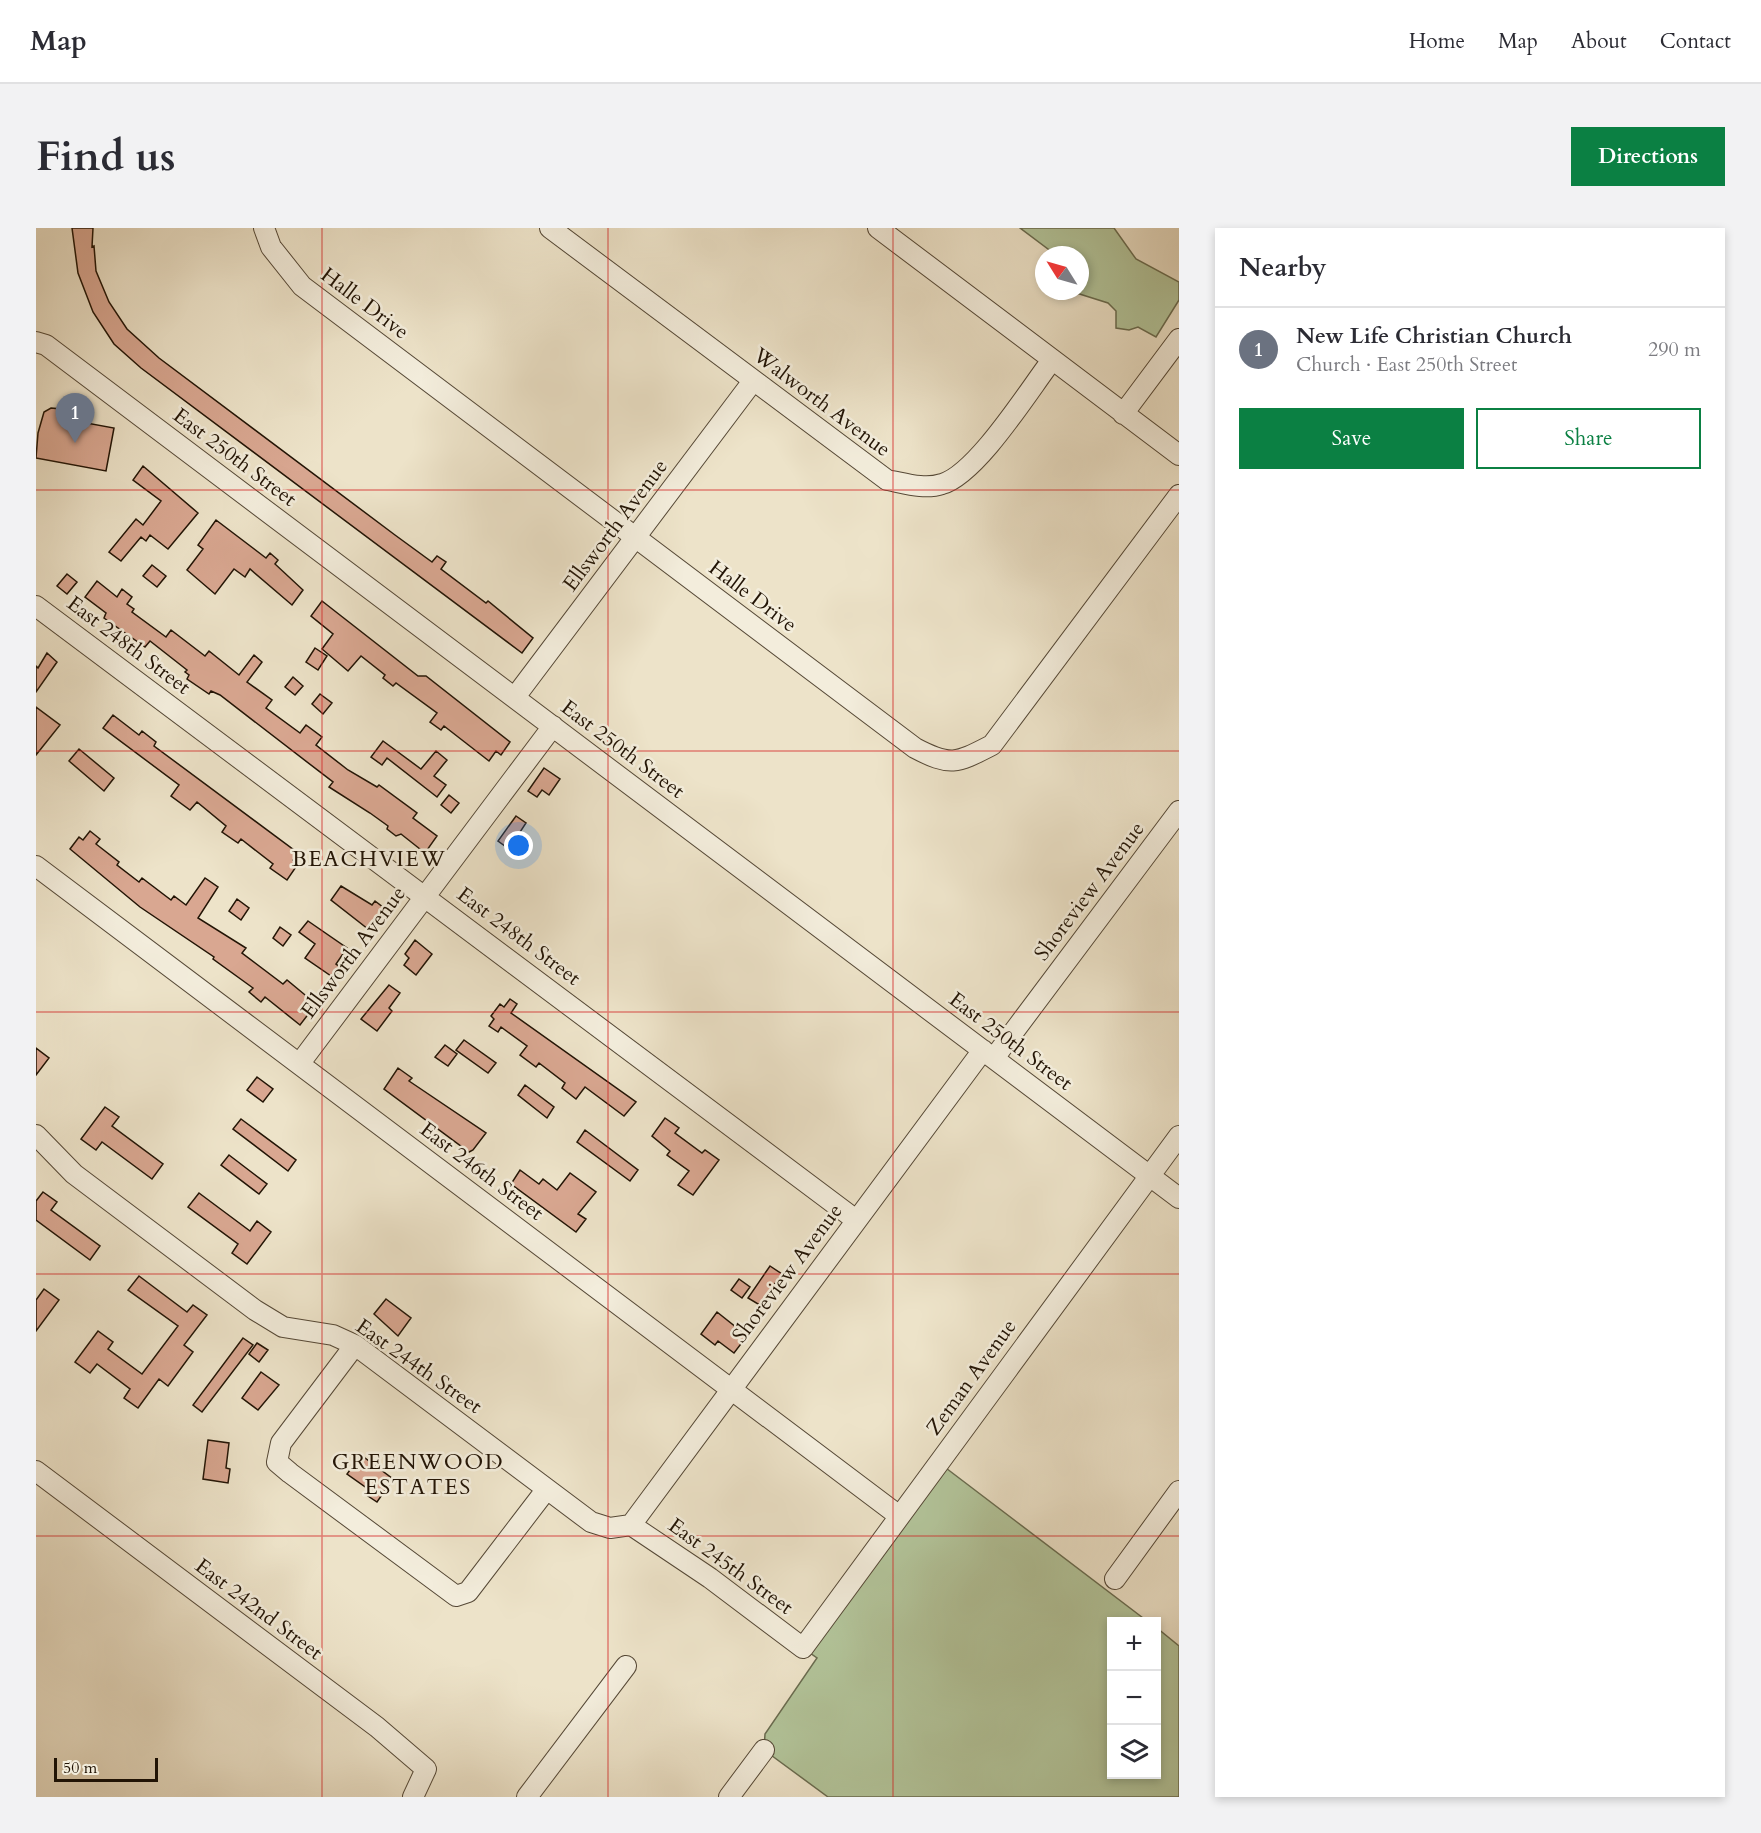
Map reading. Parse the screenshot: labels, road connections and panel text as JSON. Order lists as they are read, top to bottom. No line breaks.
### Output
{"streets":{"street":["Halle Drive","Walworth Avenue","East 250th Street","Ellsworth Avenue","East 248th Street","Shoreview Avenue","East 246th Street","East 244th Street","Zeman Avenue","East 245th Street","East 242nd Street"]},"crossings":[["Halle Drive","Ellsworth Avenue"],["Walworth Avenue","Ellsworth Avenue"],["East 250th Street","Ellsworth Avenue"],["East 250th Street","Shoreview Avenue"],["East 250th Street","Zeman Avenue"],["Ellsworth Avenue","East 248th Street"],["Ellsworth Avenue","East 246th Street"],["East 248th Street","Shoreview Avenue"],["Shoreview Avenue","East 246th Street"],["Shoreview Avenue","East 244th Street"],["Shoreview Avenue","East 245th Street"],["East 246th Street","Zeman Avenue"],["East 244th Street","East 245th Street"],["Zeman Avenue","East 245th Street"]],"districts":["BEACHVIEW","GREENWOOD ESTATES"],"scale_bar":"50 m","north":"top left","page":{"header":"Map","nav":["Home","Map","About","Contact"],"buttons":["Directions",["Save","Share"]],"title":"Find us","heading":"Nearby","list":[{"mark":"1","name":"New Life Christian Church","note":"Church · East 250th Street","value":"290 m"}],"pins":"1","map_buttons":["+","−"],"scale":"50 m"}}
